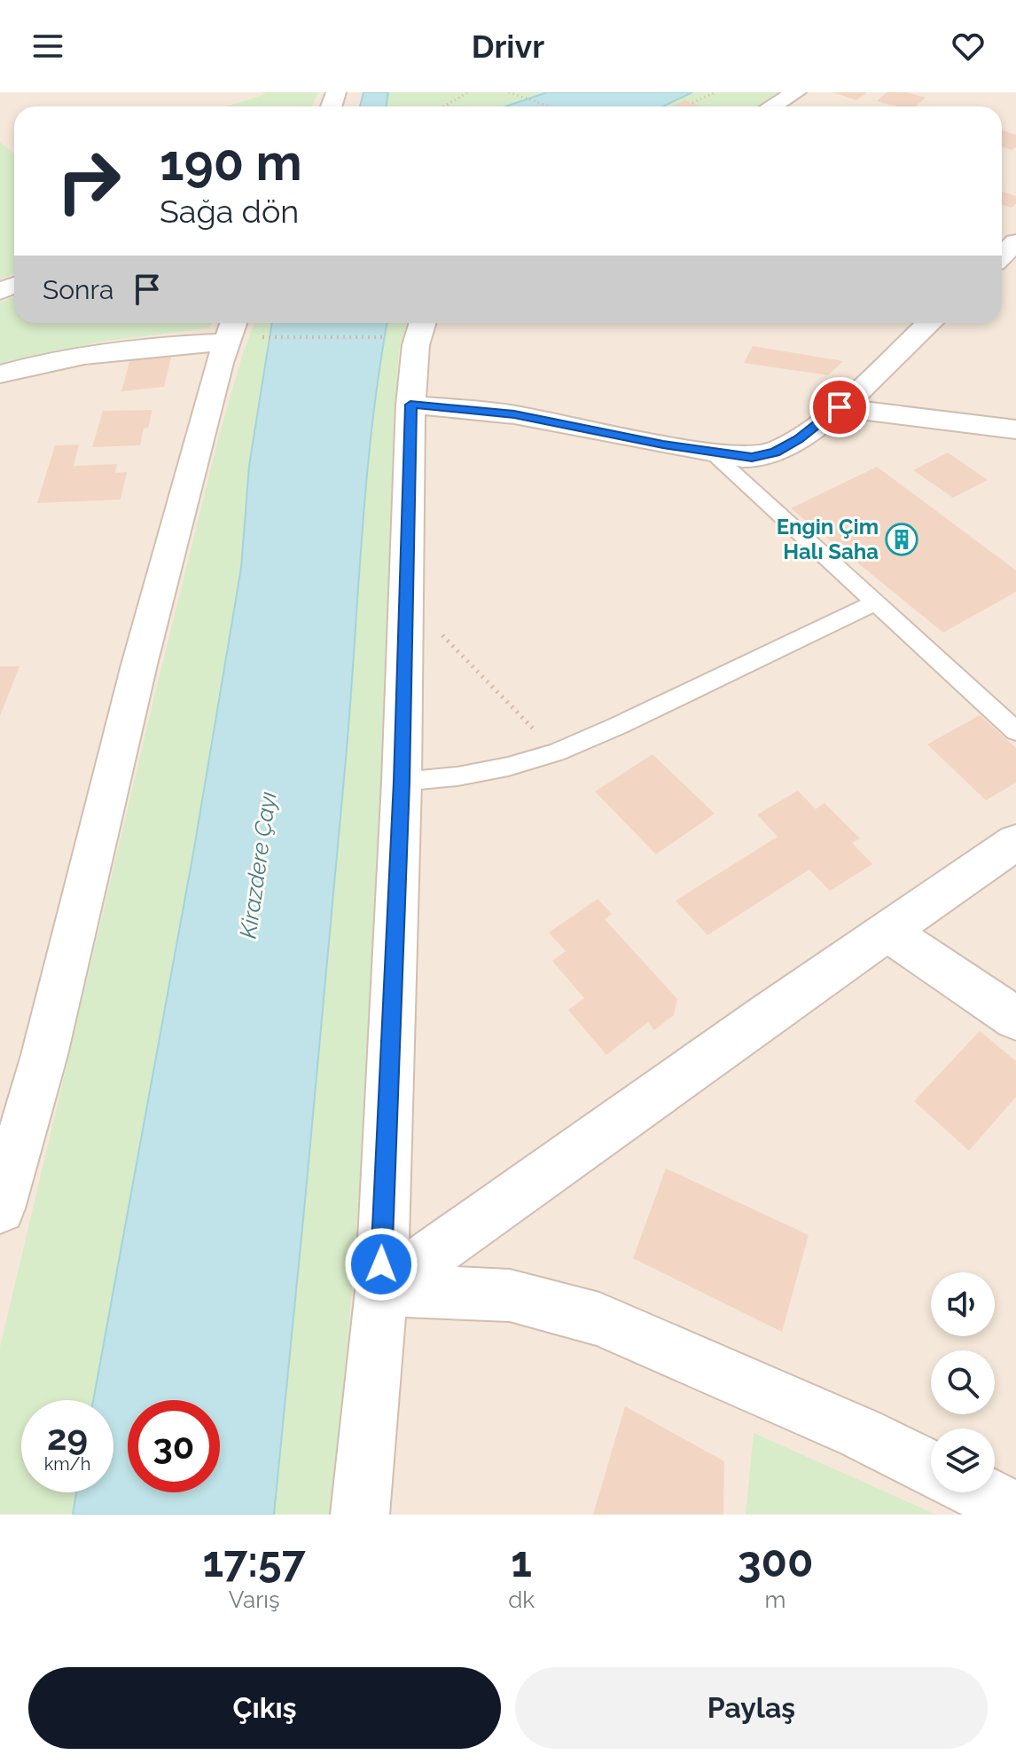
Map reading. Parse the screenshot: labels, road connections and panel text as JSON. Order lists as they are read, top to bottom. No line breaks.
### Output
{"water":["Kirazdere Çayı"],"places":{"building":["Engin Çim Halı Saha"]},"page":{"header":"Drivr","turn":["190 m","Sağa dön"],"then":"Sonra","speed":"29 km/h","limit":"30","eta":["17:57","Varış","1","dk","300","m"],"buttons":["Çıkış","Paylaş"]}}
